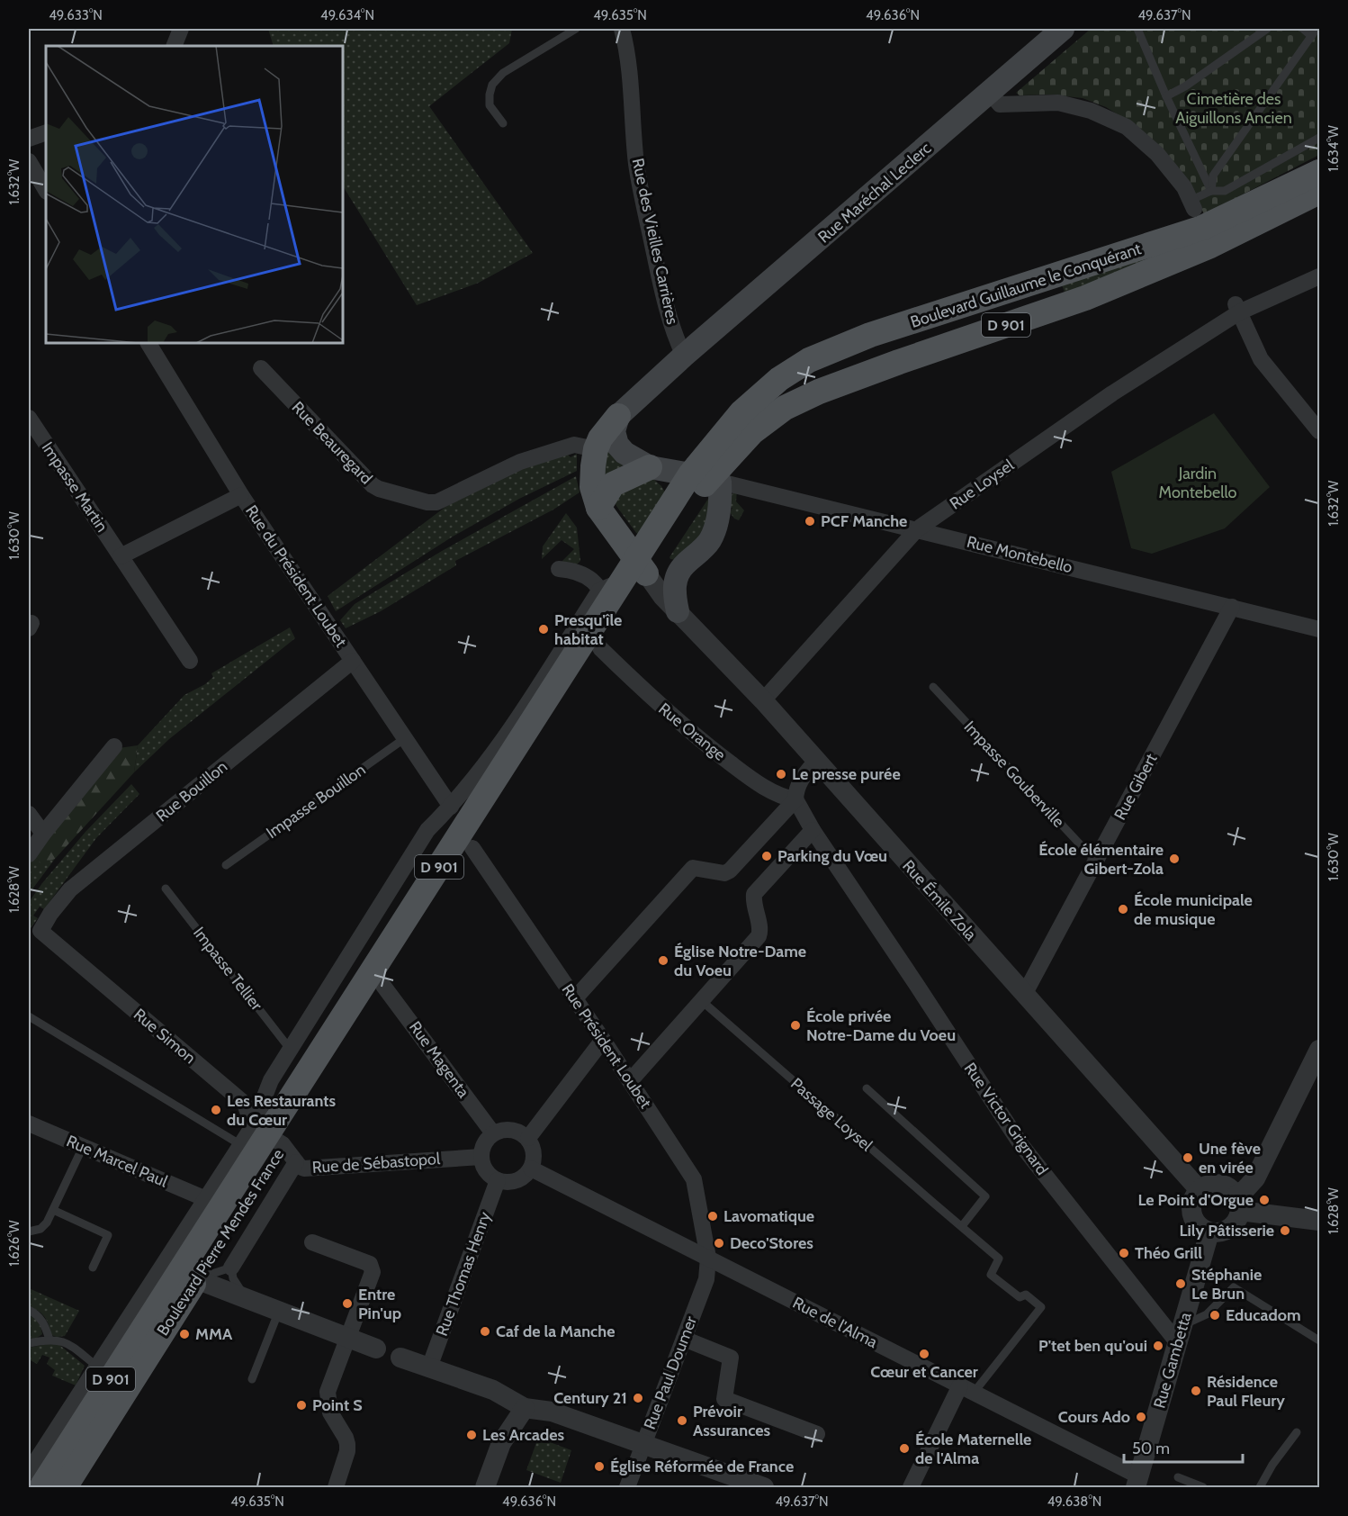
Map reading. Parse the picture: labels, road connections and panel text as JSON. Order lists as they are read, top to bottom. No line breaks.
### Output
{"streets":{"main road":["Rue Maréchal Leclerc","Boulevard Guillaume le Conquérant","D 901","Boulevard Pierre Mendes France"],"street":["Rue des Vieilles Carrières","Rue Beauregard","Rue Loysel","Impasse Martin","Rue Montebello","Rue du Président Loubet","Rue Orange","Rue Gibert","Rue Bouillon","Rue Émile Zola","Rue Simon","Rue Président Loubet","Rue Magenta","Rue Victor Grignard","Rue Marcel Paul","Rue de Sébastopol","Rue Thomas Henry","Rue de l'Alma","Rue Gambetta","Rue Paul Doumer"],"lane":["Impasse Gouberville","Impasse Bouillon","Impasse Tellier","Passage Loysel"]},"crossings":[["Rue Maréchal Leclerc","Rue des Vieilles Carrières"],["Boulevard Guillaume le Conquérant","Rue Montebello"],["Boulevard Guillaume le Conquérant","Boulevard Pierre Mendes France"],["Rue Loysel","Rue Montebello"],["Rue Loysel","Rue Émile Zola"],["Rue Montebello","Rue Gibert"],["Rue Montebello","Boulevard Pierre Mendes France"],["Rue du Président Loubet","Rue Bouillon"],["Rue du Président Loubet","Impasse Bouillon"],["Rue du Président Loubet","Boulevard Pierre Mendes France"],["Rue Orange","Rue Victor Grignard"],["Rue Orange","Boulevard Pierre Mendes France"],["Impasse Gouberville","Rue Gibert"],["Rue Gibert","Rue Émile Zola"],["Rue Bouillon","Rue Simon"],["Rue Émile Zola","Boulevard Pierre Mendes France"],["Rue Émile Zola","Rue Gambetta"],["Impasse Tellier","Boulevard Pierre Mendes France"],["Rue Simon","Rue de Sébastopol"],["Rue Simon","Boulevard Pierre Mendes France"],["Rue Président Loubet","Boulevard Pierre Mendes France"],["Rue Président Loubet","Rue de l'Alma"],["Rue Président Loubet","Rue Paul Doumer"],["Rue Magenta","Rue de Sébastopol"],["Rue Magenta","Boulevard Pierre Mendes France"],["Rue Magenta","Rue Thomas Henry"],["Rue Magenta","Rue de l'Alma"],["Passage Loysel","Rue de l'Alma"],["Rue Victor Grignard","Rue Gambetta"],["Rue Marcel Paul","Boulevard Pierre Mendes France"],["Rue de Sébastopol","Boulevard Pierre Mendes France"],["Rue de Sébastopol","Rue Thomas Henry"],["Rue de Sébastopol","Rue de l'Alma"],["Rue Thomas Henry","Rue de l'Alma"],["Rue de l'Alma","Rue Gambetta"],["Rue de l'Alma","Rue Paul Doumer"]],"parks":["Cimetière des Aiguillons Ancien","Jardin Montebello"],"places":["PCF Manche","Presqu'île habitat","Le presse purée","Parking du Vœu","École élémentaire Gibert-Zola","École municipale de musique","Église Notre-Dame du Voeu","École privée Notre-Dame du Voeu","Les Restaurants du Cœur","Une fève en virée","Le Point d'Orgue","Lavomatique","Lily Pâtisserie","Deco'Stores","Théo Grill","Stéphanie Le Brun","Entre Pin'up","Educadom","Caf de la Manche","MMA","P'tet ben qu'oui","Cœur et Cancer","Résidence Paul Fleury","Century 21","Point S","Cours Ado","Prévoir Assurances","Les Arcades","École Maternelle de l'Alma","Église Réformée de France"],"scale_bar":"50 m","coordinates":["49.633°N","49.634°N","49.635°N","49.636°N","49.637°N","1.634°W","1.632°W","1.630°W","1.628°W","1.626°W","49.638°N"]}
